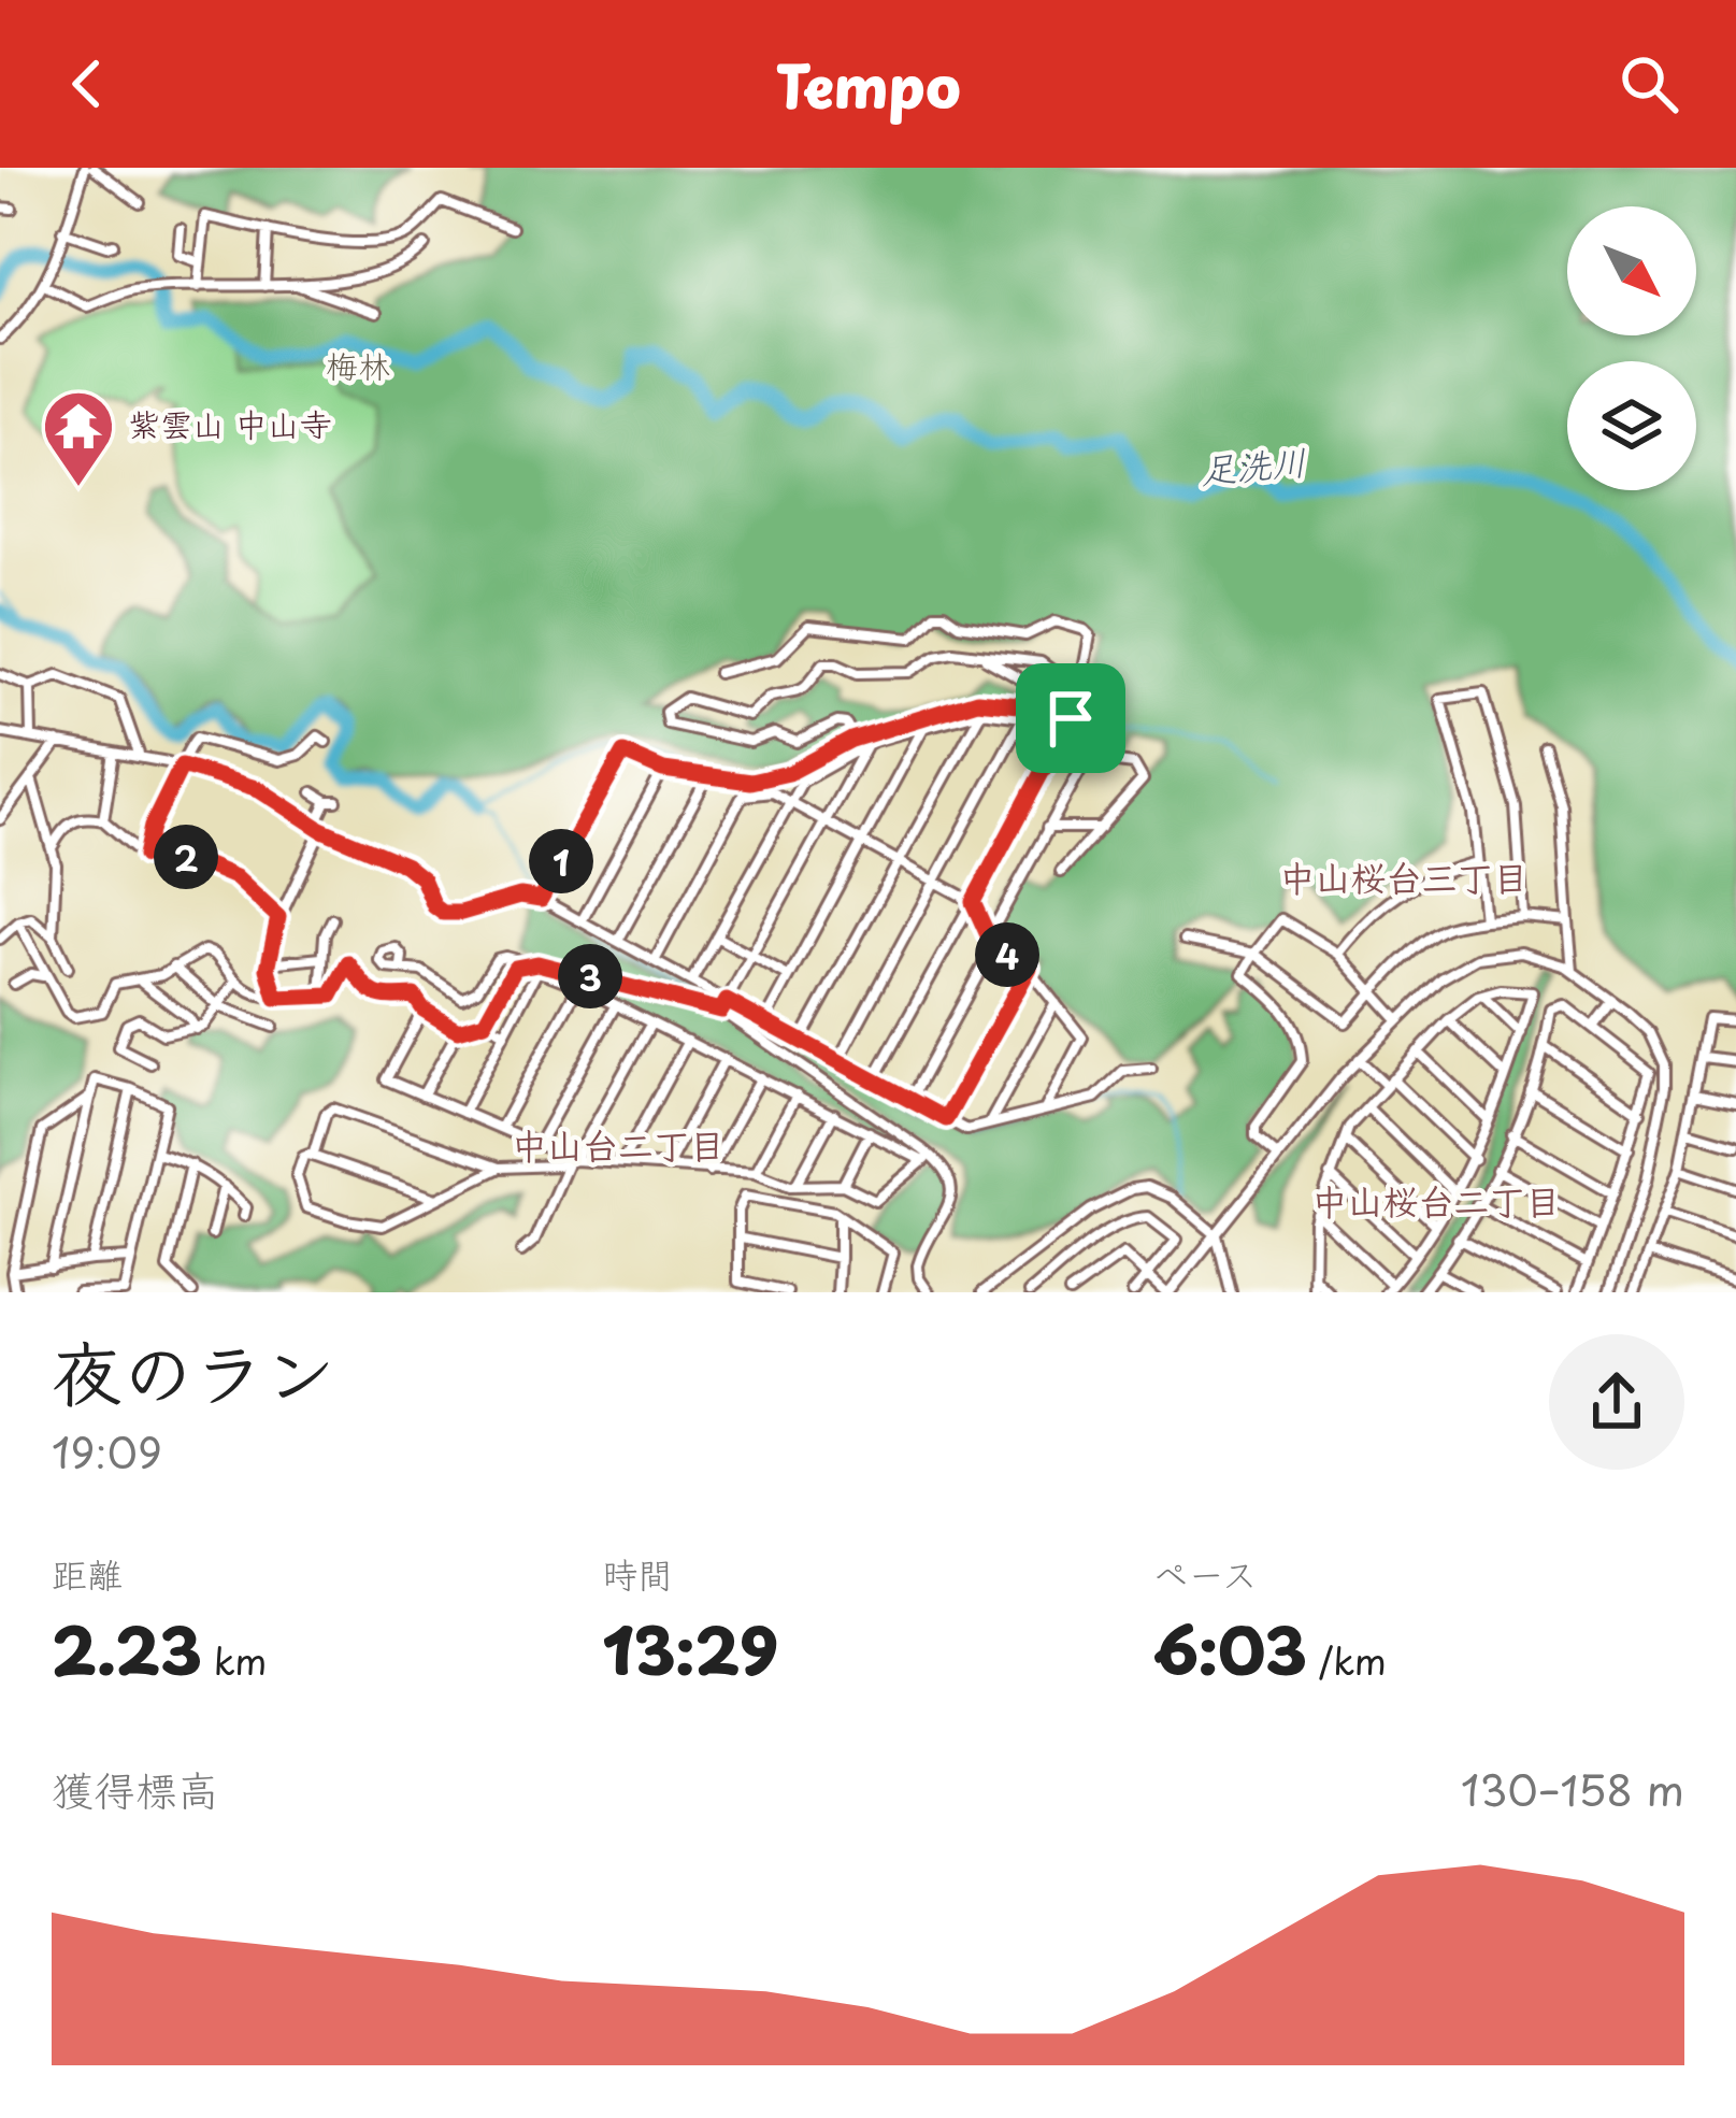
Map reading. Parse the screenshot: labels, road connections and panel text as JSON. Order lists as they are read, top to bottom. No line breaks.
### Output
{"districts":["中山桜台三丁目","中山台二丁目","中山桜台二丁目"],"water":["足洗川"],"parks":["梅林"],"places":{"temple":["紫雲山 中山寺"]},"north":"bottom right","page":{"header":"Tempo","pins":["2","1","4","3"],"heading":["夜のラン","19:09"],"stats":[["距離","2.23 km"],["時間","13:29"],["ペース","6:03 /km"]],"chart":["獲得標高","130–158 m"]}}
